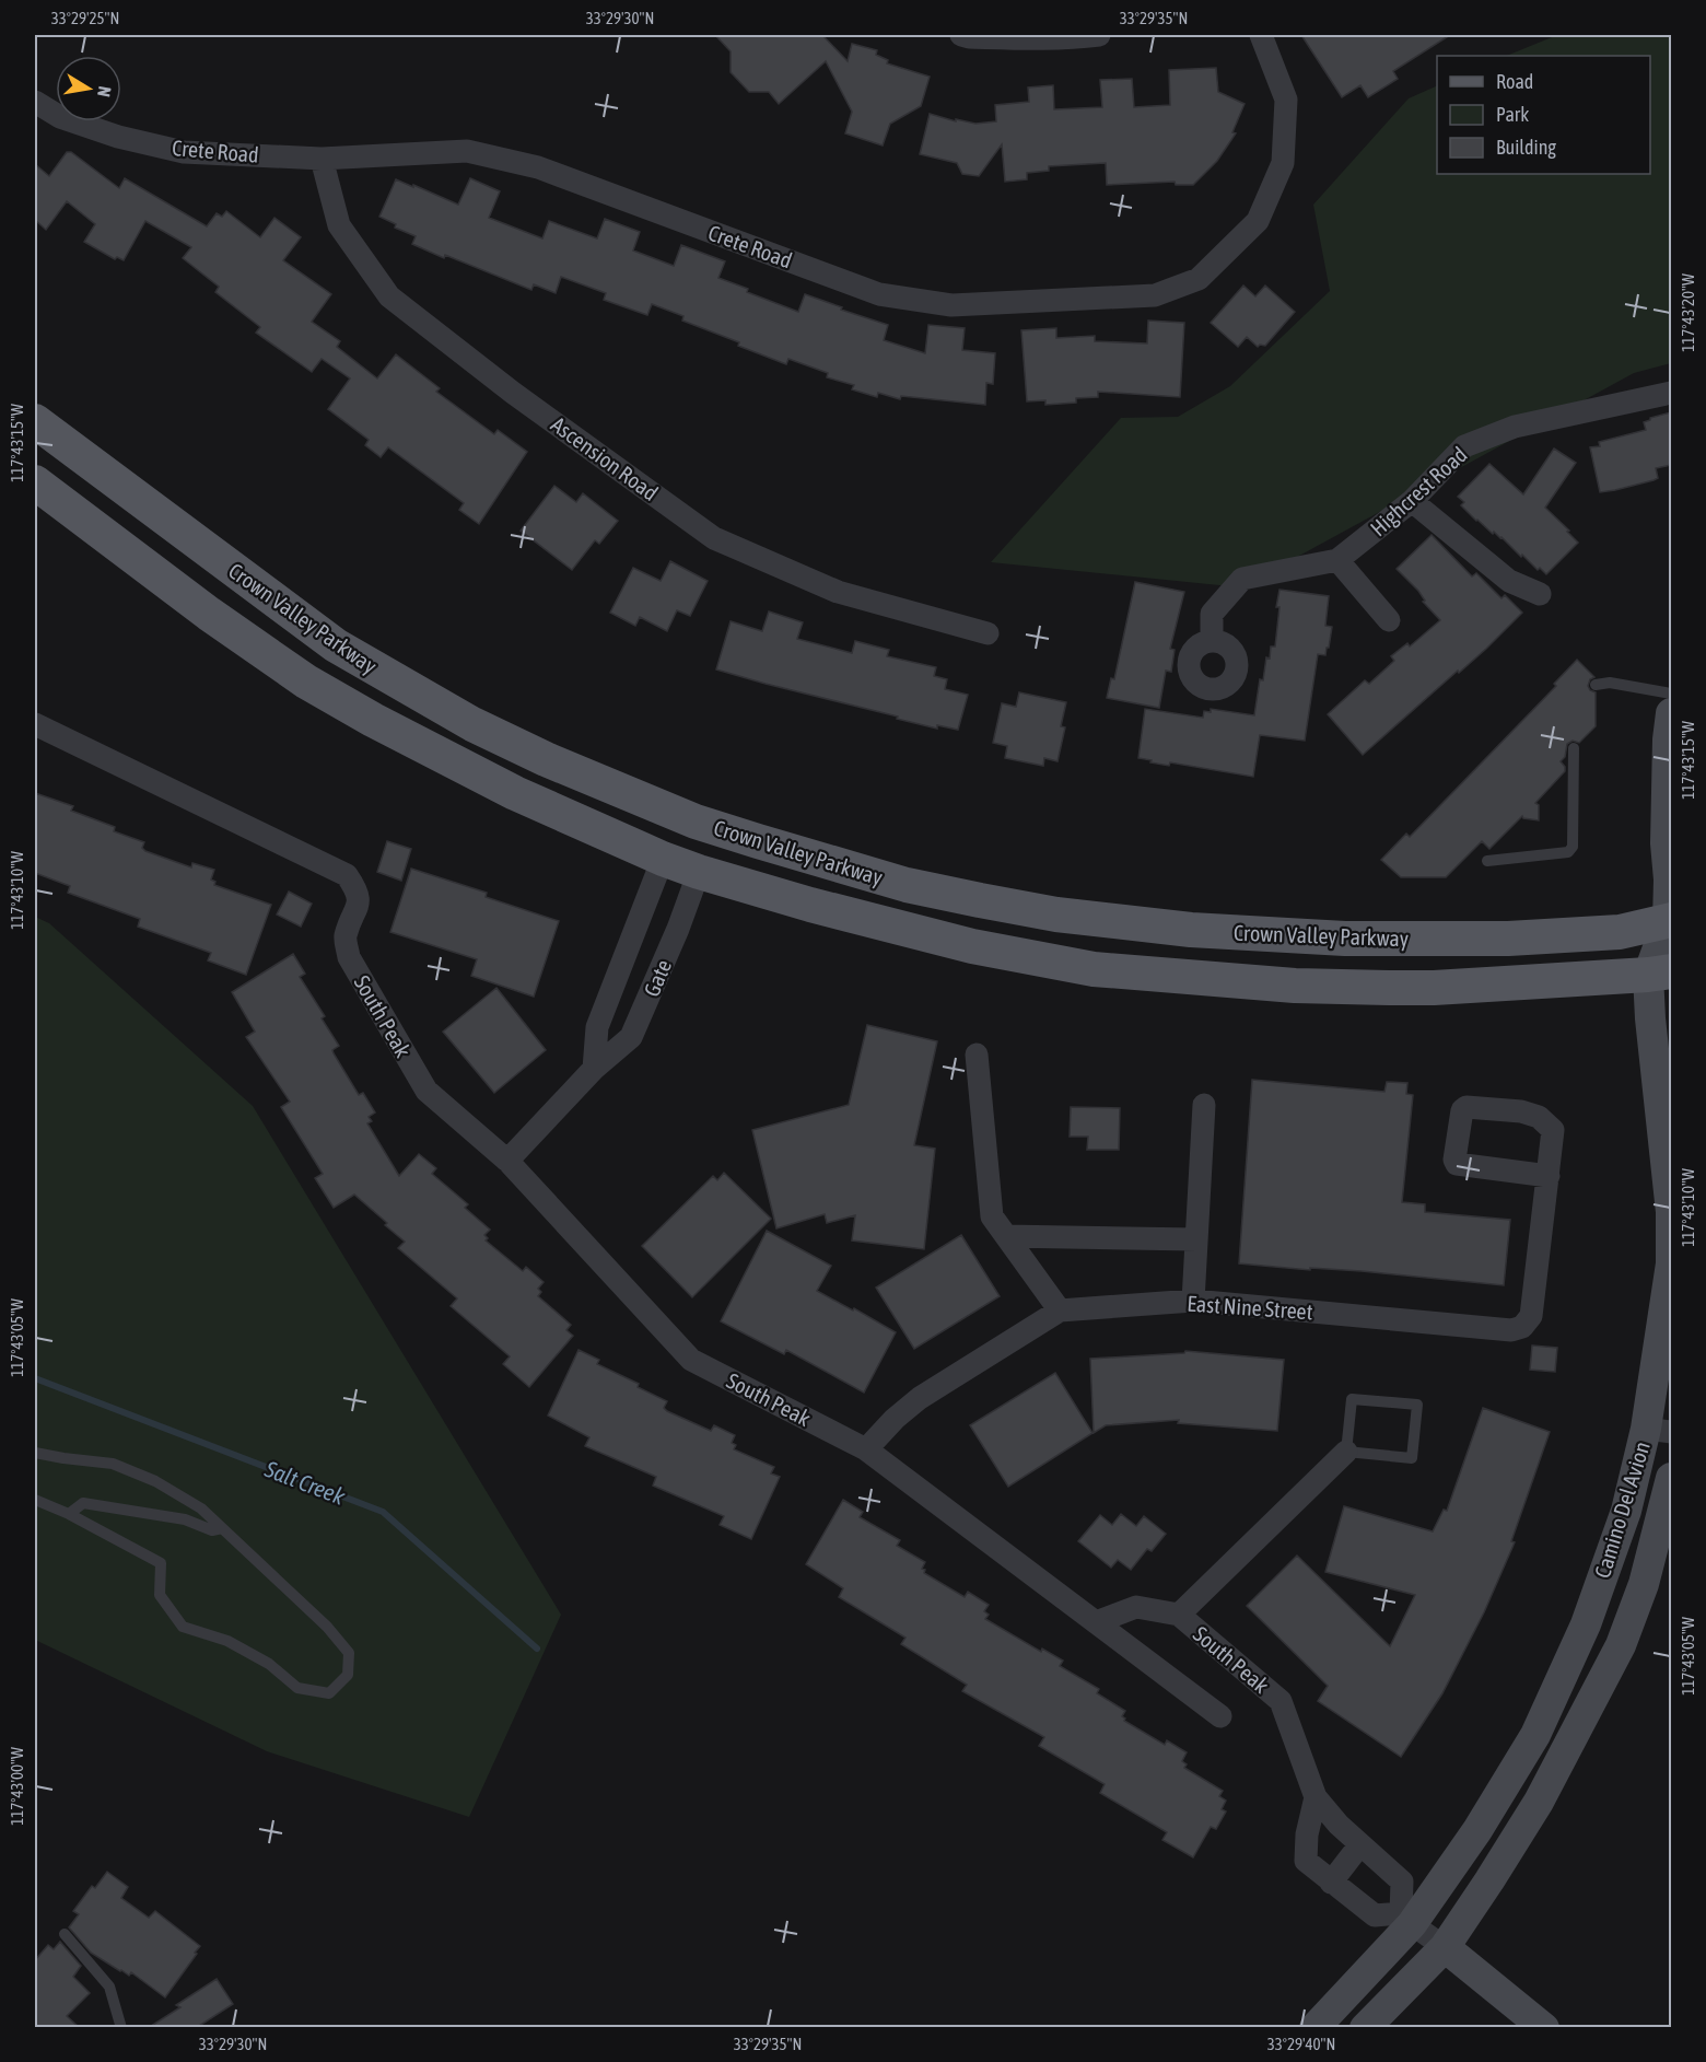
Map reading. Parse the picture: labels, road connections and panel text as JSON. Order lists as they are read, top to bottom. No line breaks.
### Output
{"streets":{"main road":["Crown Valley Parkway","Camino Del Avion"],"street":["Crete Road","Ascension Road","Highcrest Road","Gate","South Peak","East Nine Street"]},"crossings":[["Crete Road","Ascension Road"],["Crown Valley Parkway","Gate"],["Crown Valley Parkway","Camino Del Avion"],["Gate","South Peak"],["South Peak","East Nine Street"],["South Peak","Camino Del Avion"]],"water":["Salt Creek"],"legend":["Road","Park","Building"],"north":"right","coordinates":["33°29'25\"N","33°29'30\"N","33°29'35\"N","117°43'20\"W","117°43'15\"W","117°43'10\"W","117°43'05\"W","117°43'00\"W","33°29'40\"N"]}
